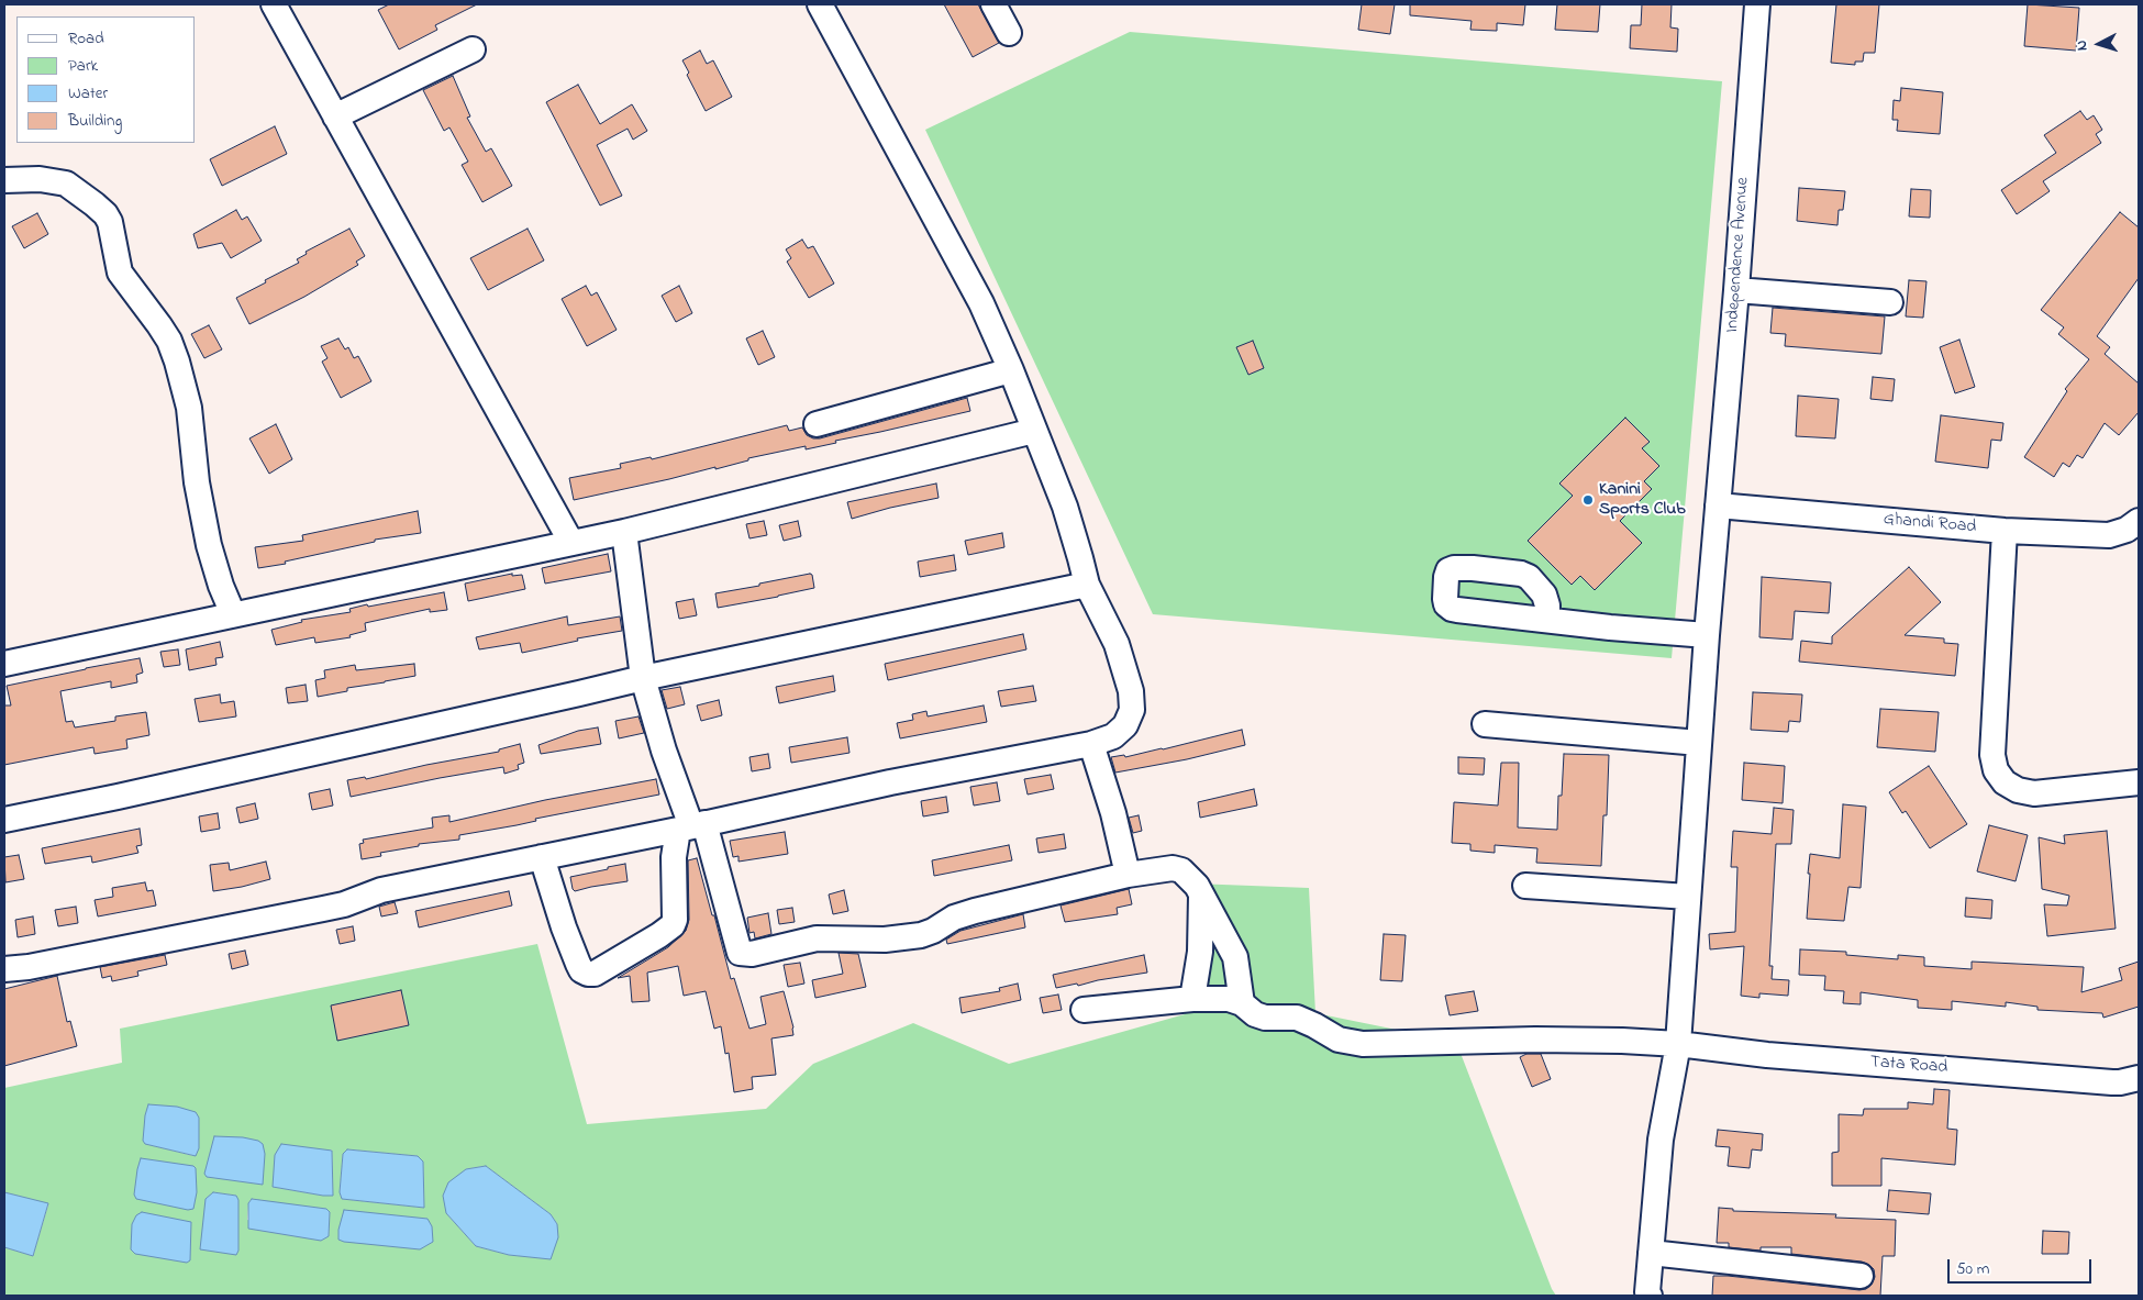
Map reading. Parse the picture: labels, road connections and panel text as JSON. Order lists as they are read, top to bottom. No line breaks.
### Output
{"streets":{"street":["Independence Avenue","Ghandi Road","Tata Road"]},"crossings":[["Independence Avenue","Ghandi Road"],["Independence Avenue","Tata Road"]],"places":["Kanini Sports Club"],"legend":["Road","Park","Water","Building"],"scale_bar":"50 m","north":"left"}
